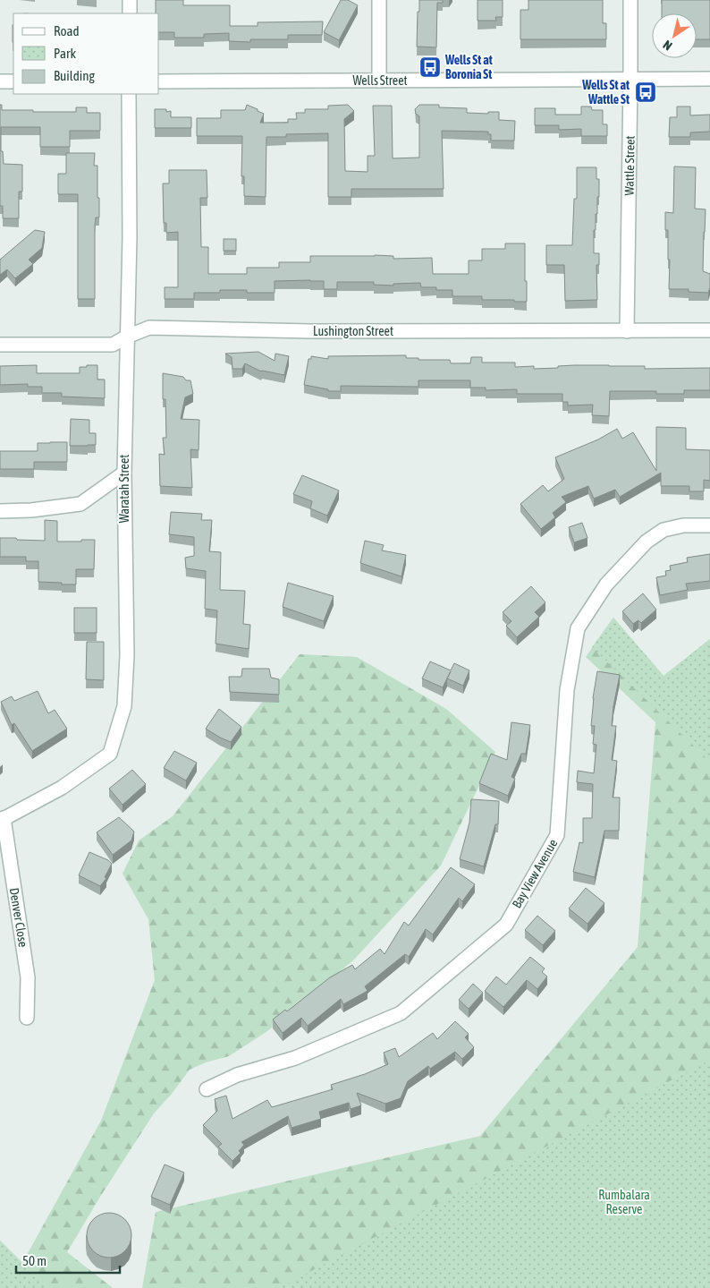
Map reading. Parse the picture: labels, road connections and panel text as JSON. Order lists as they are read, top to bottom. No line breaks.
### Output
{"streets":{"street":["Wells Street","Wattle Street","Lushington Street","Waratah Street","Bay View Avenue","Denver Close"]},"crossings":[["Wells Street","Wattle Street"],["Wattle Street","Lushington Street"],["Lushington Street","Waratah Street"],["Waratah Street","Denver Close"]],"parks":["Rumbalara Reserve"],"places":{"bus stop":["Wells St at Boronia St","Wells St at Wattle St"]},"legend":["Road","Park","Building"],"scale_bar":"50 m","north":"bottom left"}
